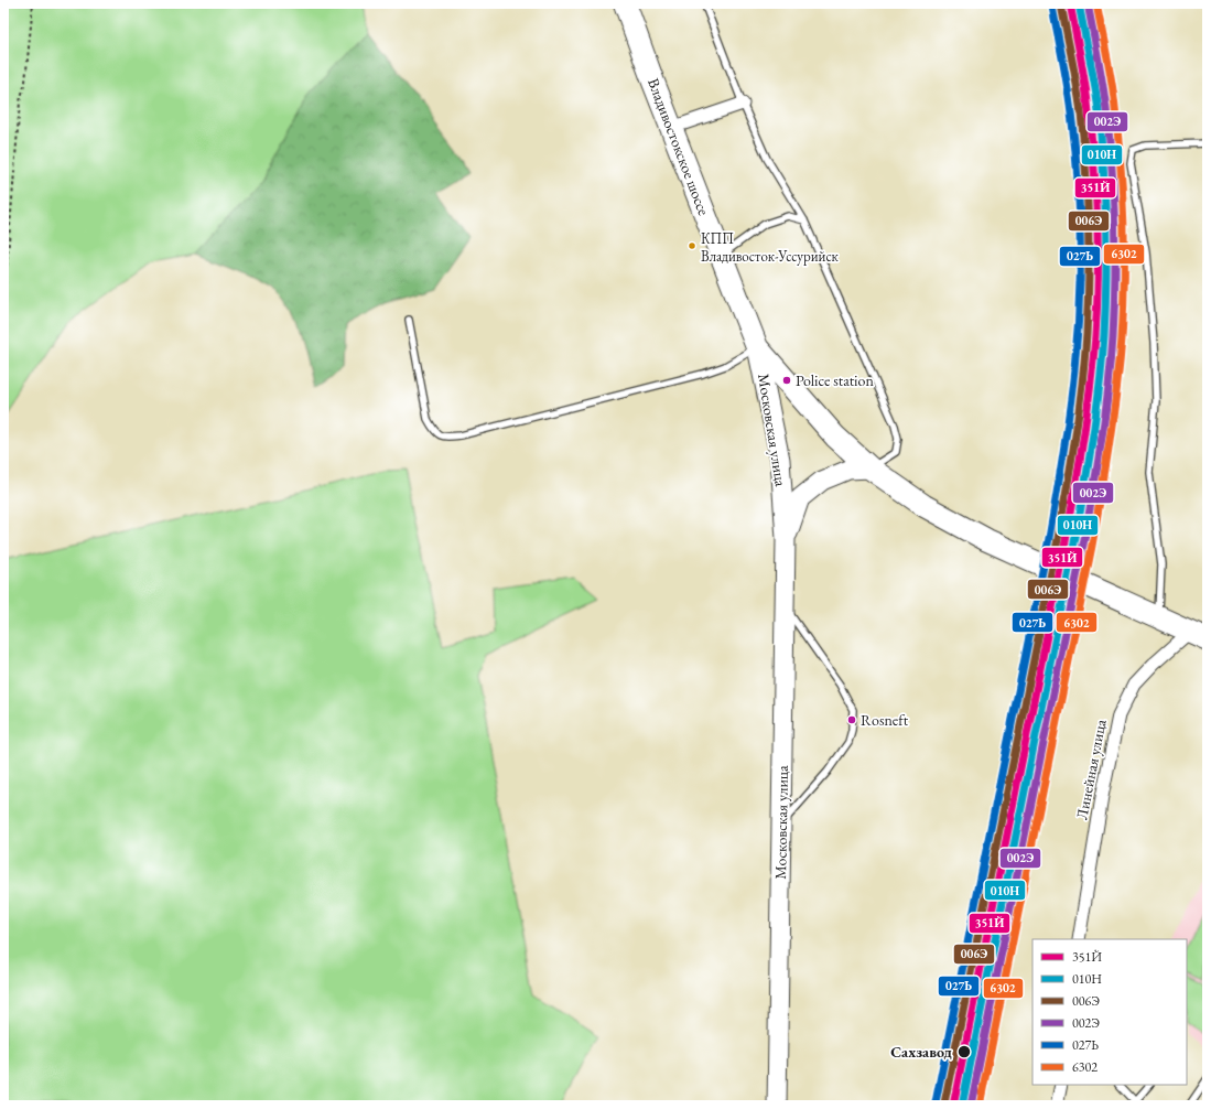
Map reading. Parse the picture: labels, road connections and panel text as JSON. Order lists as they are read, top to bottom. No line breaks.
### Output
{"streets":{"highway":["Владивостокское шоссе"],"main road":["Московская улица"],"street":["Линейная улица"]},"crossings":[["Владивостокское шоссе","Московская улица"],["Владивостокское шоссе","Линейная улица"]],"places":["КПП Владивосток-Уссурийск","Police station","Rosneft","Сахзавод"],"lines":["transit line 351Й","transit line 010Н","transit line 002Э","transit line 6302","transit line 006Э","transit line 027Ь"],"legend":["351Й","010Н","006Э","002Э","027Ь","6302"]}
